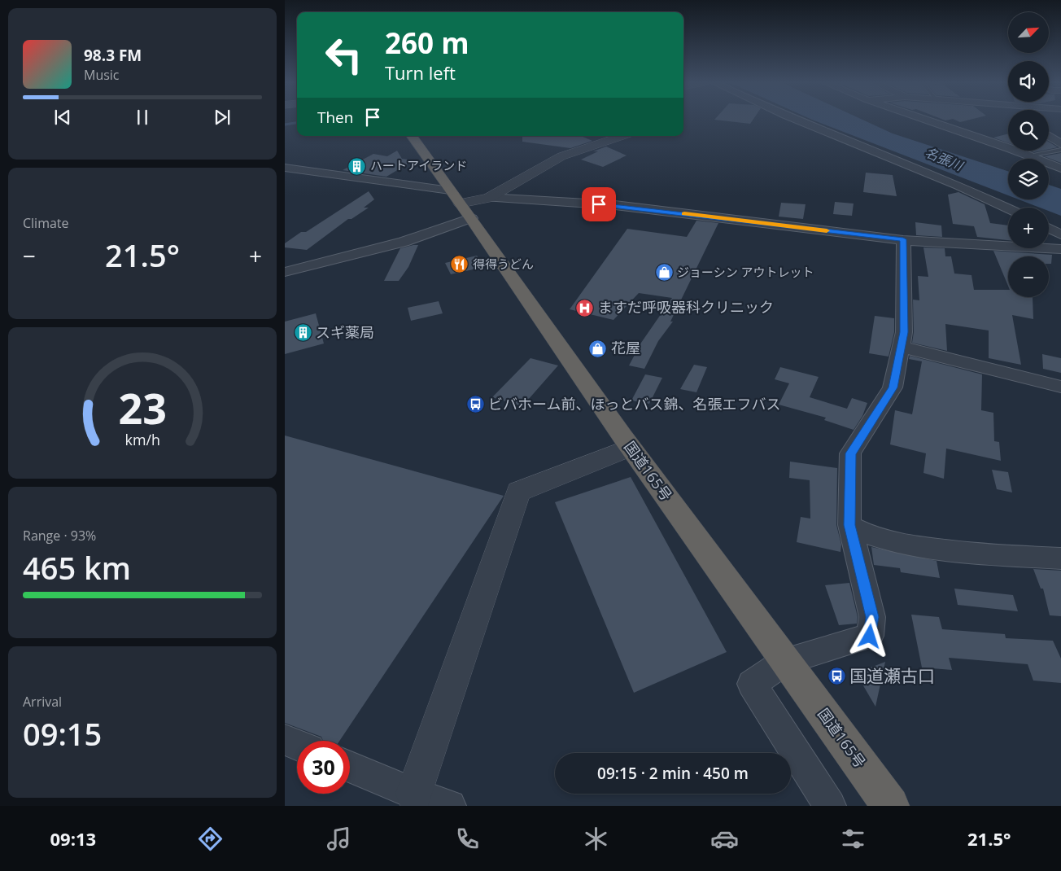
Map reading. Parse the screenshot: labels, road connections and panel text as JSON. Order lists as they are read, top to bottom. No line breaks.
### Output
{"streets":{"highway":["国道165号"]},"water":["名張川"],"places":{"building":["ハートアイランド","スギ薬局"],"restaurant":["得得うどん"],"shop":["ジョーシン アウトレット","花屋"],"hospital":["ますだ呼吸器科クリニック"],"bus stop":["ビバホーム前、ほっとバス錦、名張エフバス","国道瀬古口"]},"north":"top right","page":{"map_buttons":["+","−"],"turn":["260 m","Turn left"],"song":["98.3 FM","Music"],"then":"Then","tile":["Climate",["Range · 93%","465 km"],["Arrival","09:15"]],"heat":["−","21.5°","+"],"limit":"30","trip":"09:15 · 2 min · 450 m","tabs":["09:13","21.5°"],"gauge":["23","km/h"]}}
